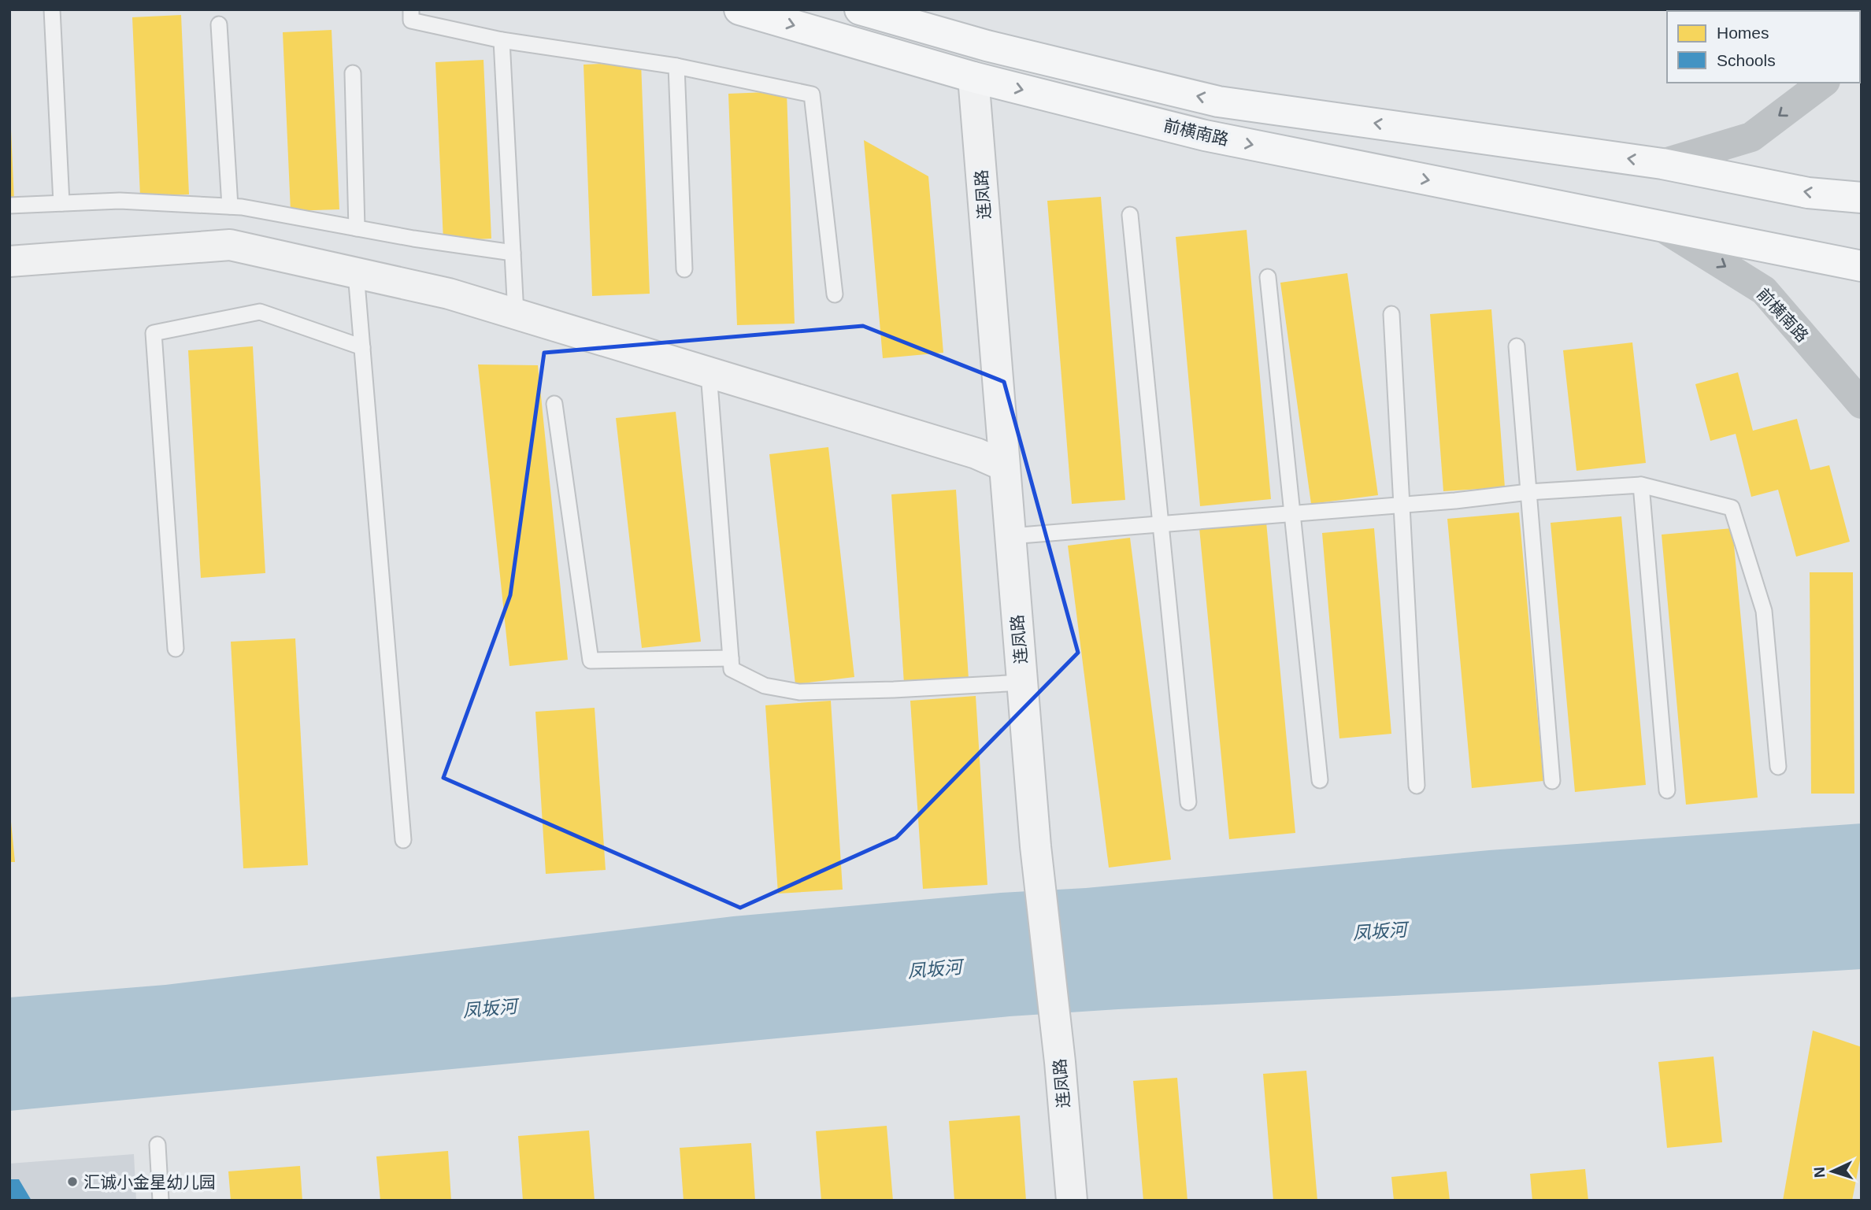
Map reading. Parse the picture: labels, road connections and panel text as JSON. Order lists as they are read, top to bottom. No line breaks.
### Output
{"streets":{"main road":["前横南路"],"street":["连凤路"]},"crossings":[["前横南路","连凤路"]],"water":["凤坂河"],"places":["汇诚小金星幼儿园"],"legend":["Homes","Schools"],"north":"left"}
